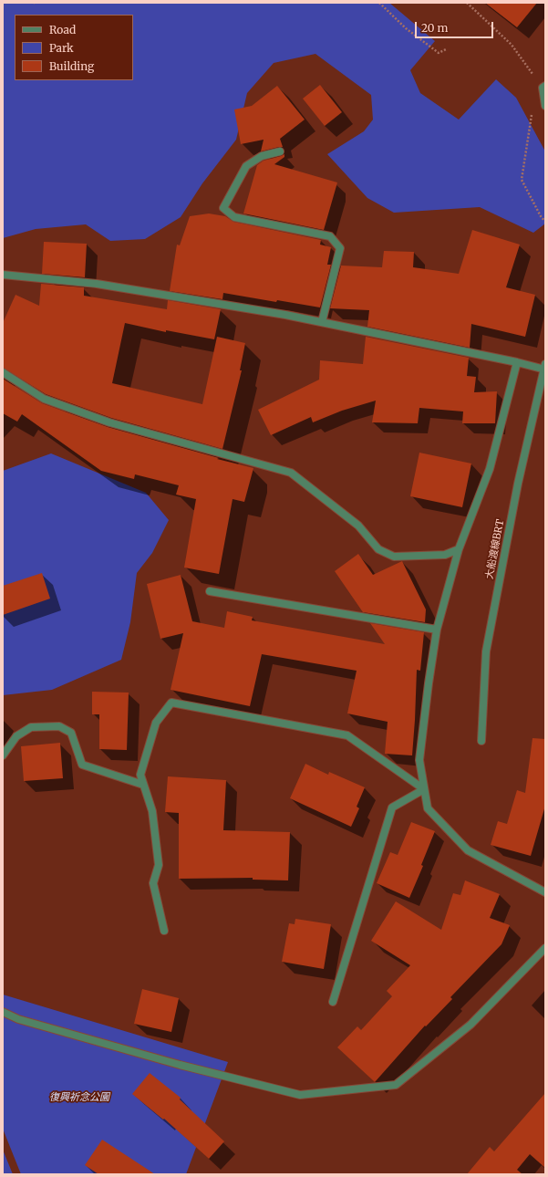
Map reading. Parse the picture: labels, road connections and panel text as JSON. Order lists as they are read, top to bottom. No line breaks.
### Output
{"streets":{"street":["大船渡線BRT"]},"parks":["復興祈念公園"],"legend":["Road","Park","Building"],"scale_bar":"20 m"}
